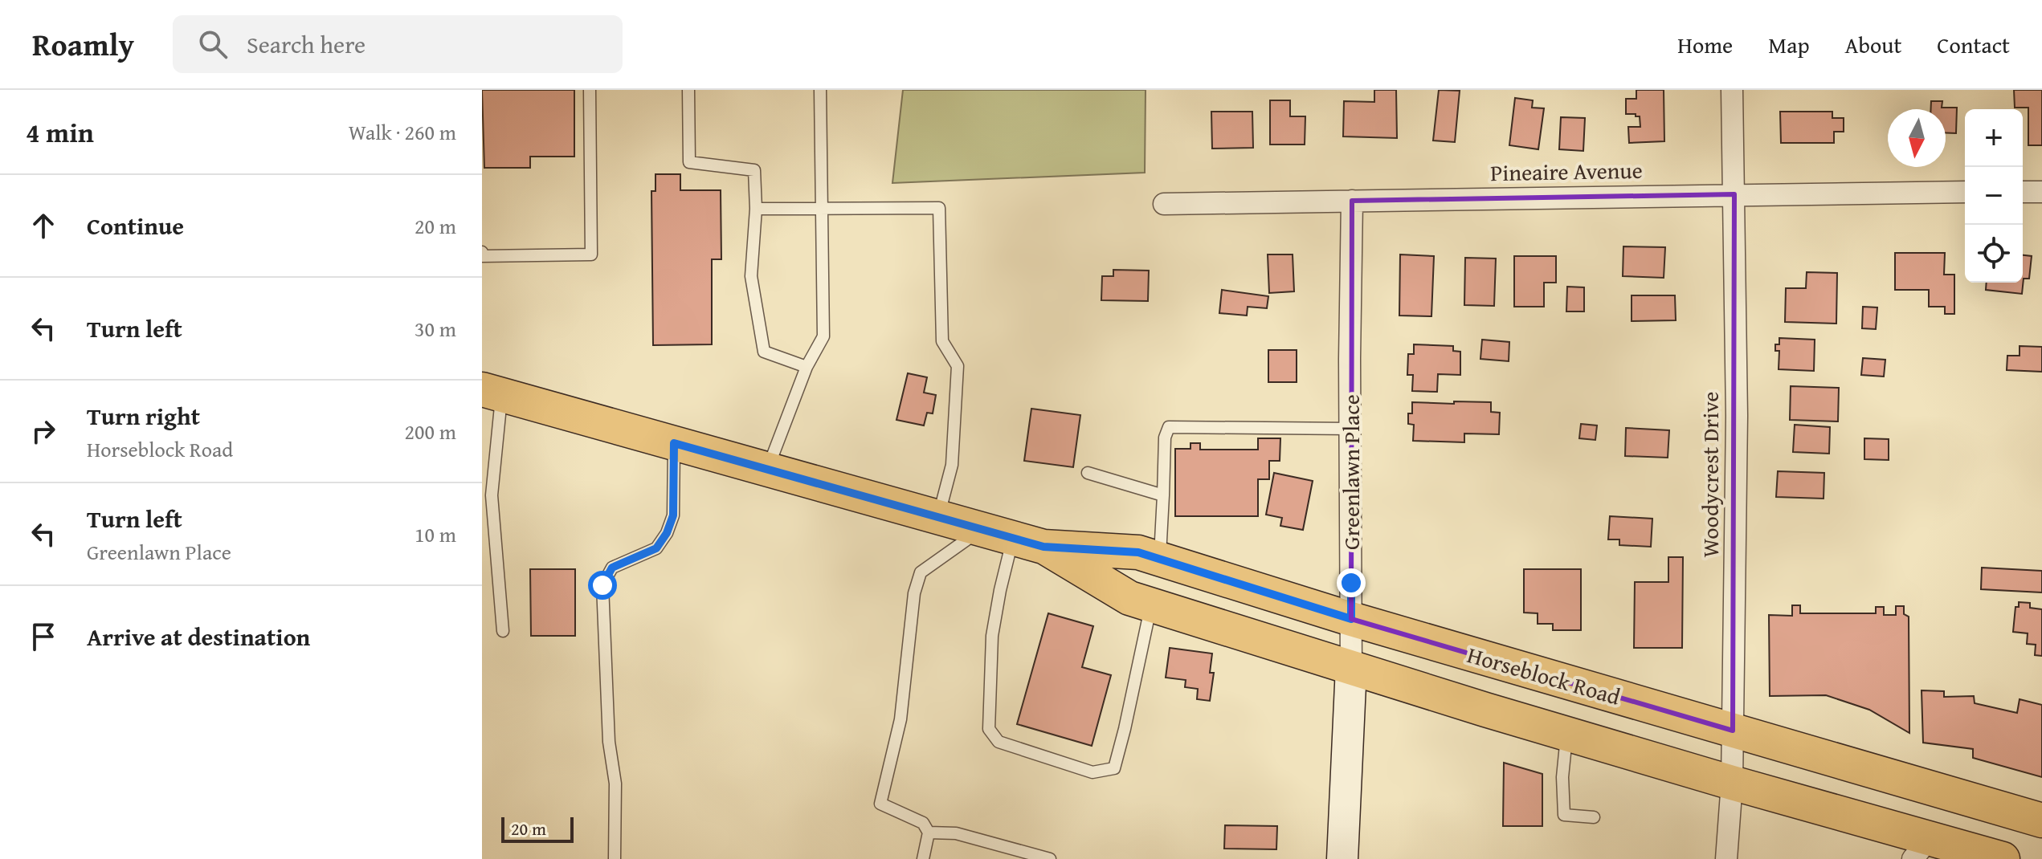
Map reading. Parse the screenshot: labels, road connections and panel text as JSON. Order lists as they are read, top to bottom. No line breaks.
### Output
{"streets":{"main road":["Horseblock Road"],"street":["Pineaire Avenue","Greenlawn Place","Woodycrest Drive"]},"crossings":[["Pineaire Avenue","Greenlawn Place"],["Pineaire Avenue","Woodycrest Drive"],["Greenlawn Place","Horseblock Road"],["Woodycrest Drive","Horseblock Road"]],"scale_bar":"20 m","north":"bottom","page":{"header":"Roamly","search":"Search here","nav":["Home","Map","About","Contact"],"heading":["4 min","Walk · 260 m"],"map_buttons":["+","−"],"list":[["Continue","20 m"],["Turn left","30 m"],["Turn right","Horseblock Road","200 m"],["Turn left","Greenlawn Place","10 m"],"Arrive at destination"],"scale":"20 m"}}
